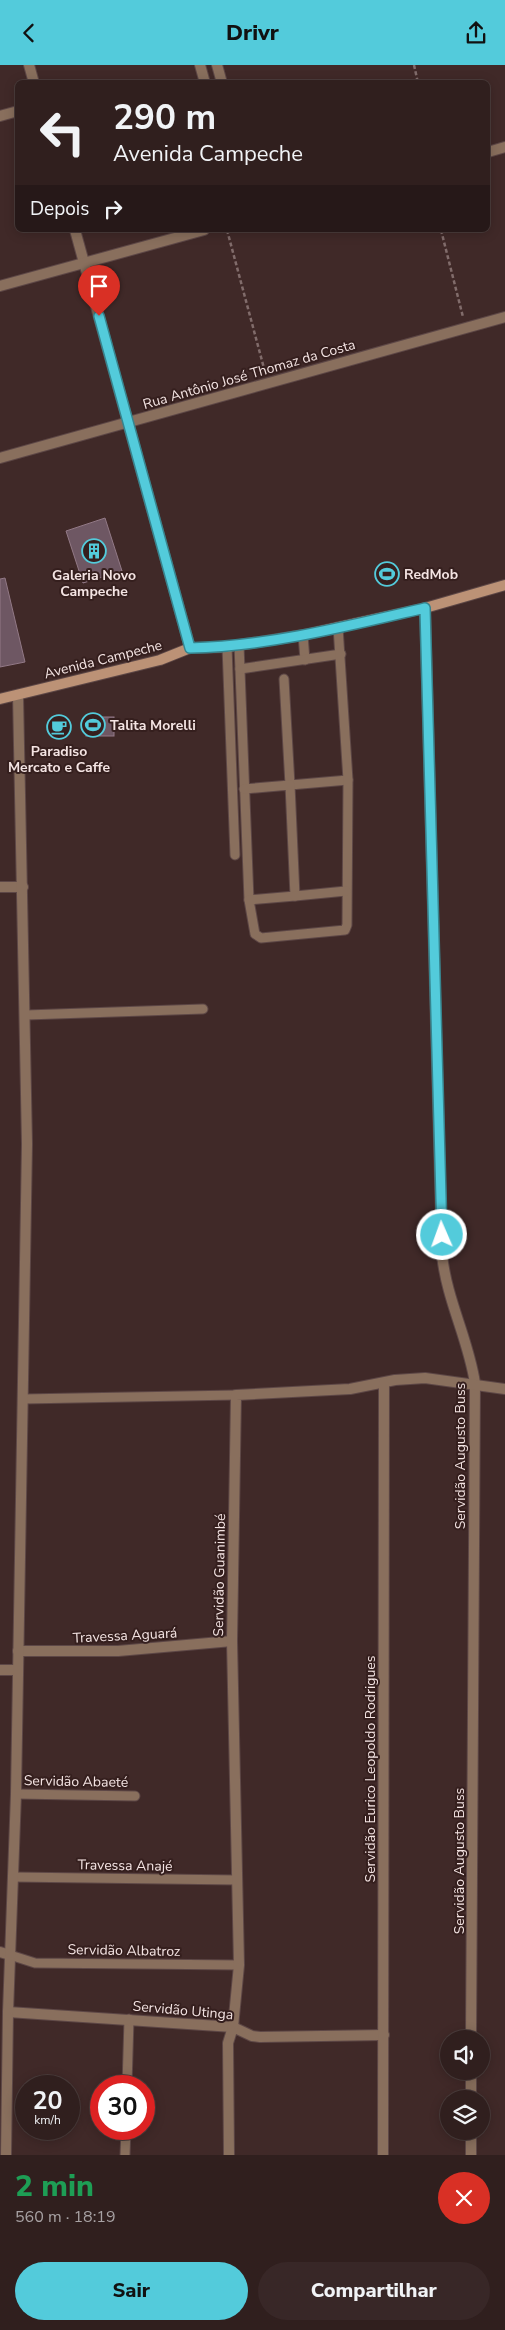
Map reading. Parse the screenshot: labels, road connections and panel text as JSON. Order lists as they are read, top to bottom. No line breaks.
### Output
{"streets":{"main road":["Avenida Campeche"],"street":["Rua Antônio José Thomaz da Costa","Servidão Augusto Buss","Servidão Guanimbé","Travessa Aguará","Servidão Eurico Leopoldo Rodrigues","Servidão Utinga"],"lane":["Servidão Abaeté","Travessa Anajé","Servidão Albatroz"]},"crossings":[["Avenida Campeche","Servidão Augusto Buss"],["Servidão Guanimbé","Travessa Aguará"],["Servidão Guanimbé","Travessa Anajé"],["Servidão Guanimbé","Servidão Albatroz"],["Servidão Guanimbé","Servidão Utinga"],["Servidão Eurico Leopoldo Rodrigues","Servidão Utinga"]],"places":{"building":["Galeria Novo Campeche"],"sports":["RedMob","Talita Morelli"],"cafe":["Paradiso Mercato e Caffe"]},"page":{"header":"Drivr","turn":["290 m","Avenida Campeche"],"then":"Depois","speed":"20 km/h","limit":"30","heading":["2 min","560 m · 18:19"],"buttons":["Sair","Compartilhar"]}}
